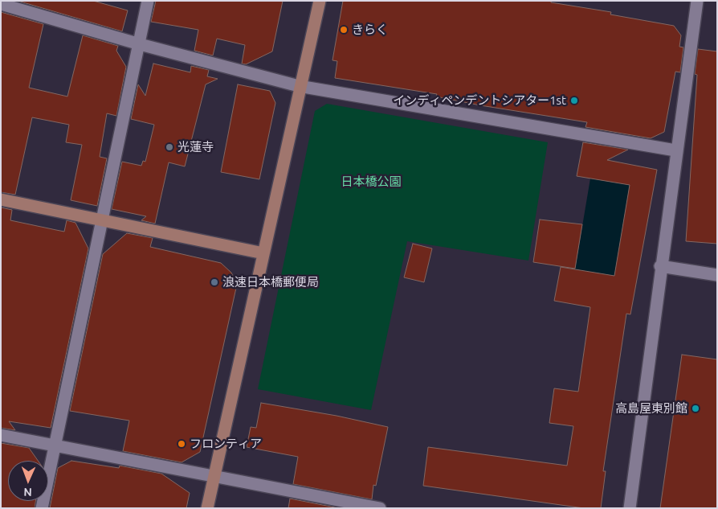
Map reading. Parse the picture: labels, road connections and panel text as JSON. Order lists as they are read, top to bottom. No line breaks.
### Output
{"parks":["日本橋公園"],"places":["きらく","インディペンデントシアター1st","光蓮寺","浪速日本橋郵便局","高島屋東別館","フロンティア"],"north":"bottom"}
